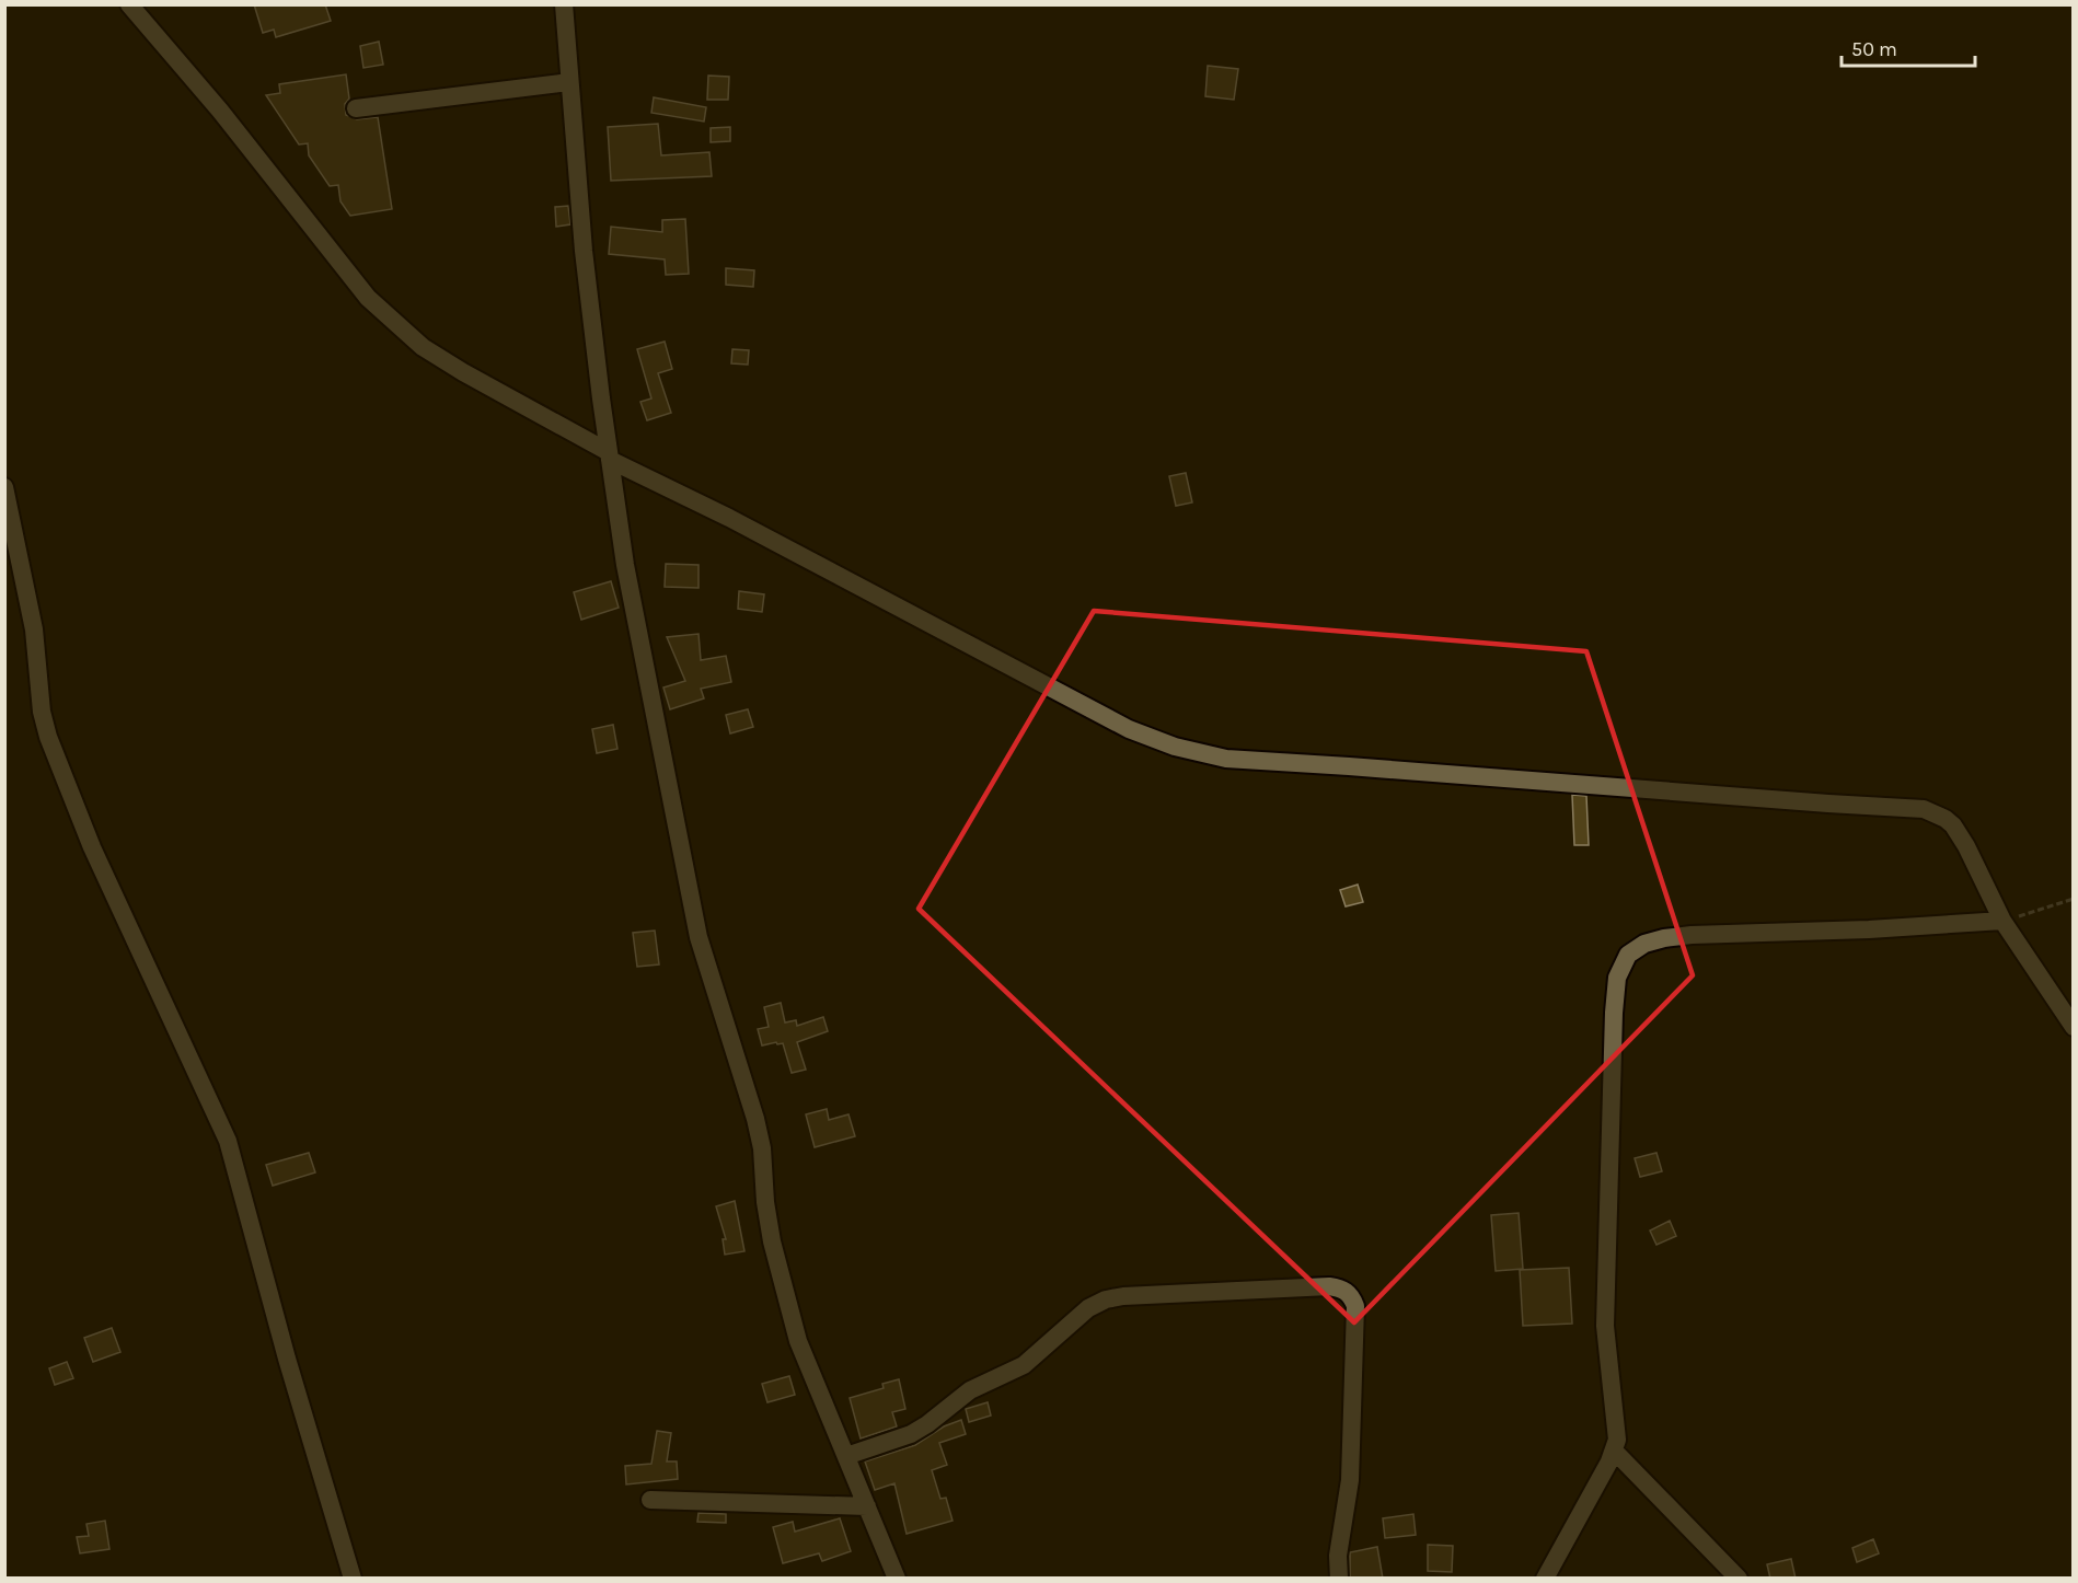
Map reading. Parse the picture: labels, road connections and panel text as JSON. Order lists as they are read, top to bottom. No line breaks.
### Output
{"scale_bar":"50 m"}
